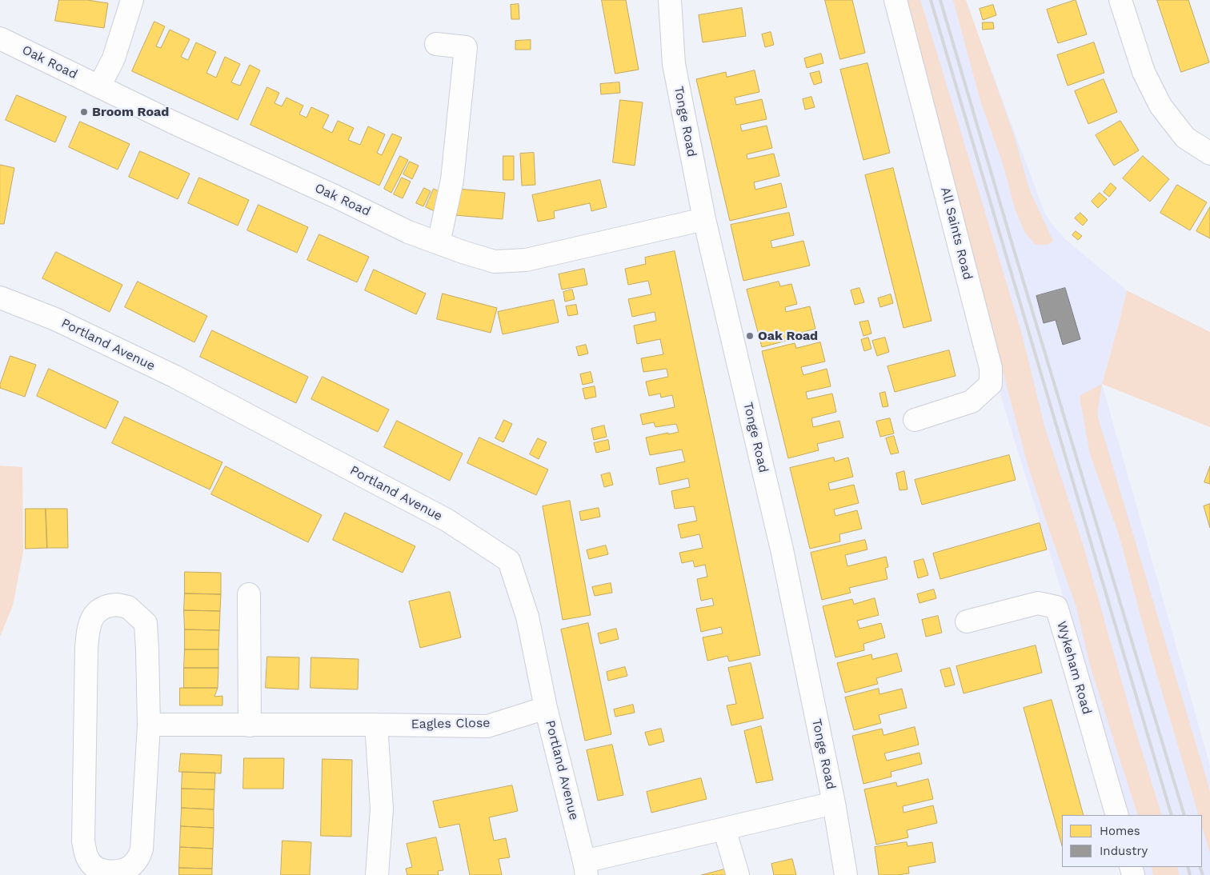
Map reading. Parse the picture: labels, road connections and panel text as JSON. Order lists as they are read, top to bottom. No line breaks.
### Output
{"streets":{"street":["Oak Road","Tonge Road","All Saints Road","Portland Avenue","Wykeham Road","Eagles Close"]},"crossings":[["Oak Road","Tonge Road"],["Tonge Road","Portland Avenue"],["Portland Avenue","Eagles Close"]],"places":["Broom Road","Oak Road"],"legend":["Homes","Industry"]}
